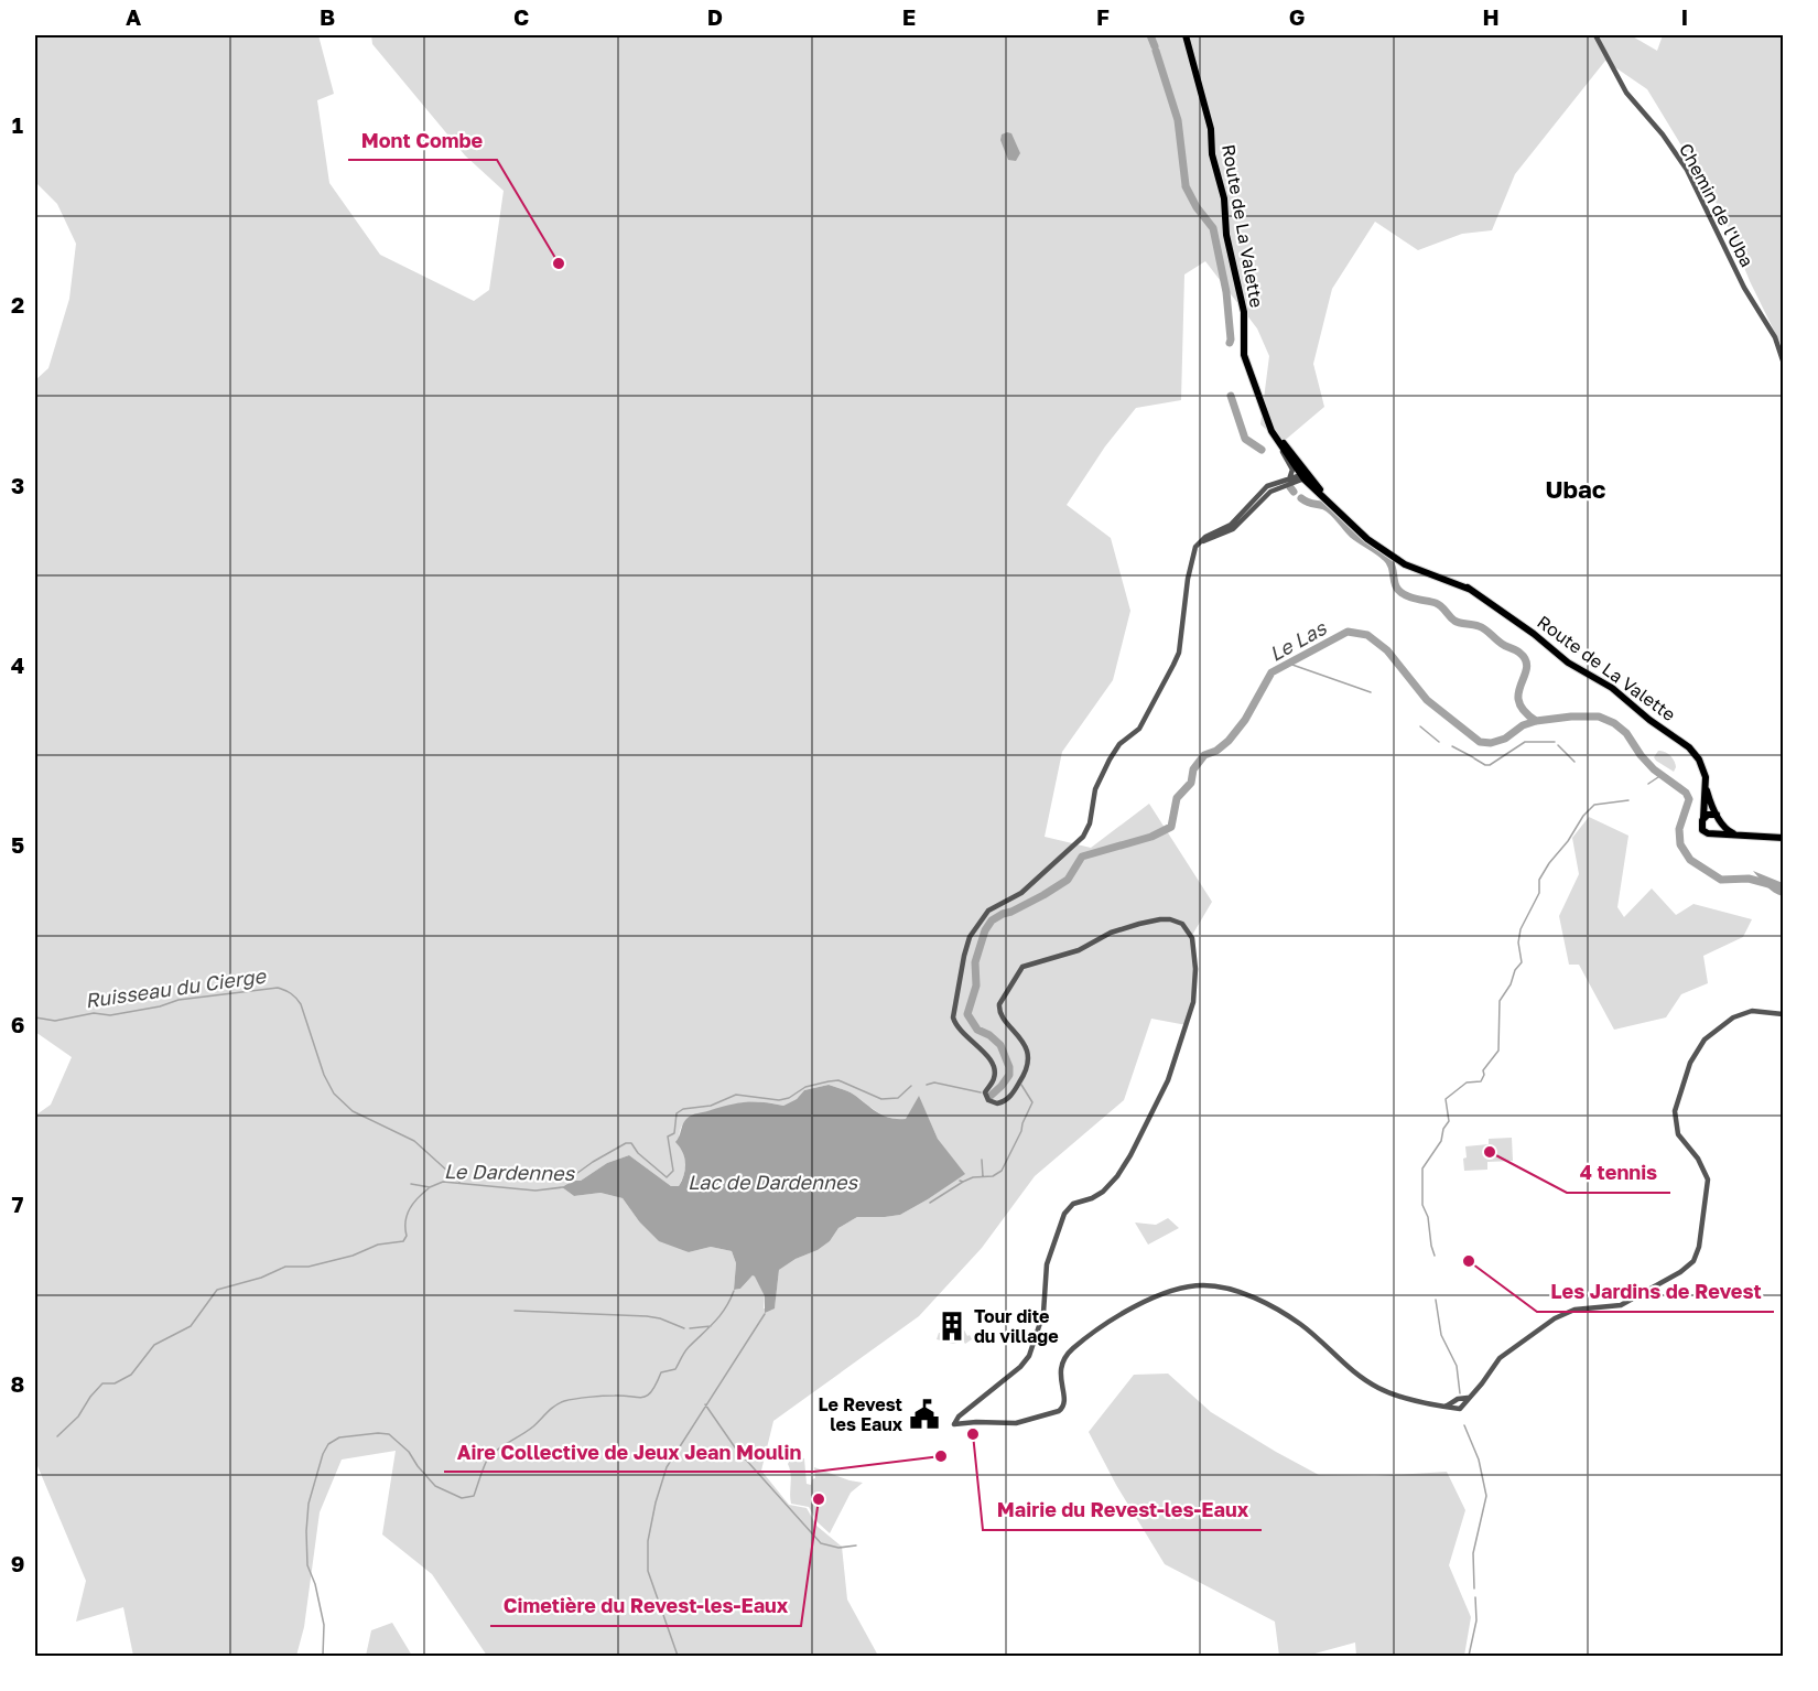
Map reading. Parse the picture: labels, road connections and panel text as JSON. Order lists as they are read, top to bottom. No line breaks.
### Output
{"streets":{"main road":["Route de La Valette"],"street":["Chemin de l'Uba"]},"districts":["Ubac"],"water":["Le Las","Ruisseau du Cierge","Le Dardennes","Lac de Dardennes"],"places":{"other":["Mont Combe","4 tennis","Les Jardins de Revest","Mairie du Revest-les-Eaux","Aire Collective de Jeux Jean Moulin","Cimetière du Revest-les-Eaux"],"building":["Tour dite du village"],"public building":["Le Revest les Eaux"]},"grid":{"columns":["A","B","C","D","E","F","G","H","I"],"rows":["1","2","3","4","5","6","7","8","9"]}}
